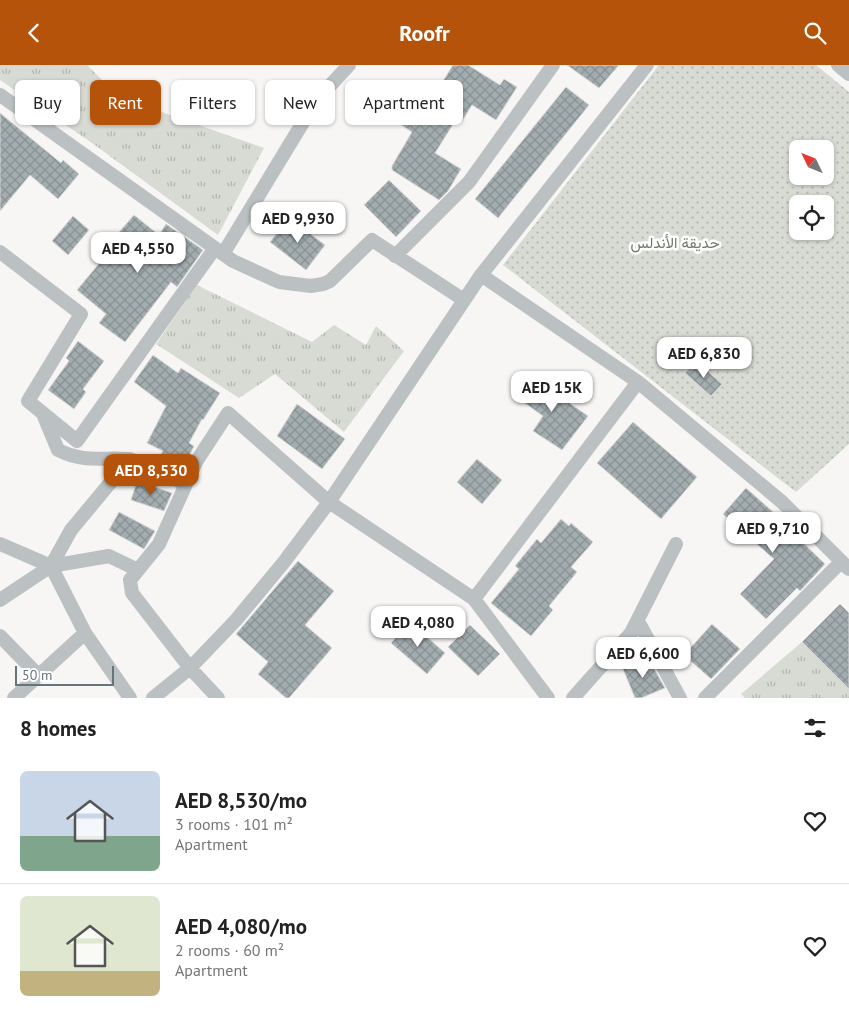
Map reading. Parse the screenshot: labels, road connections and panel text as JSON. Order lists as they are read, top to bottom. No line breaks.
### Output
{"parks":["حديقة الأندلس"],"scale_bar":"50 m","north":"top left","page":{"header":"Roofr","chip":["Buy","Rent","Filters","New","Apartment"],"price":["AED 9,930","AED 4,550","AED 6,830","AED 15K","AED 8,530","AED 9,710","AED 4,080","AED 6,600"],"scale":"50 m","heading":"8 homes","list":[{"name":"AED 8,530/mo","note":"3 rooms · 101 m² · Apartment"},{"name":"AED 4,080/mo","note":"2 rooms · 60 m² · Apartment"}]}}
